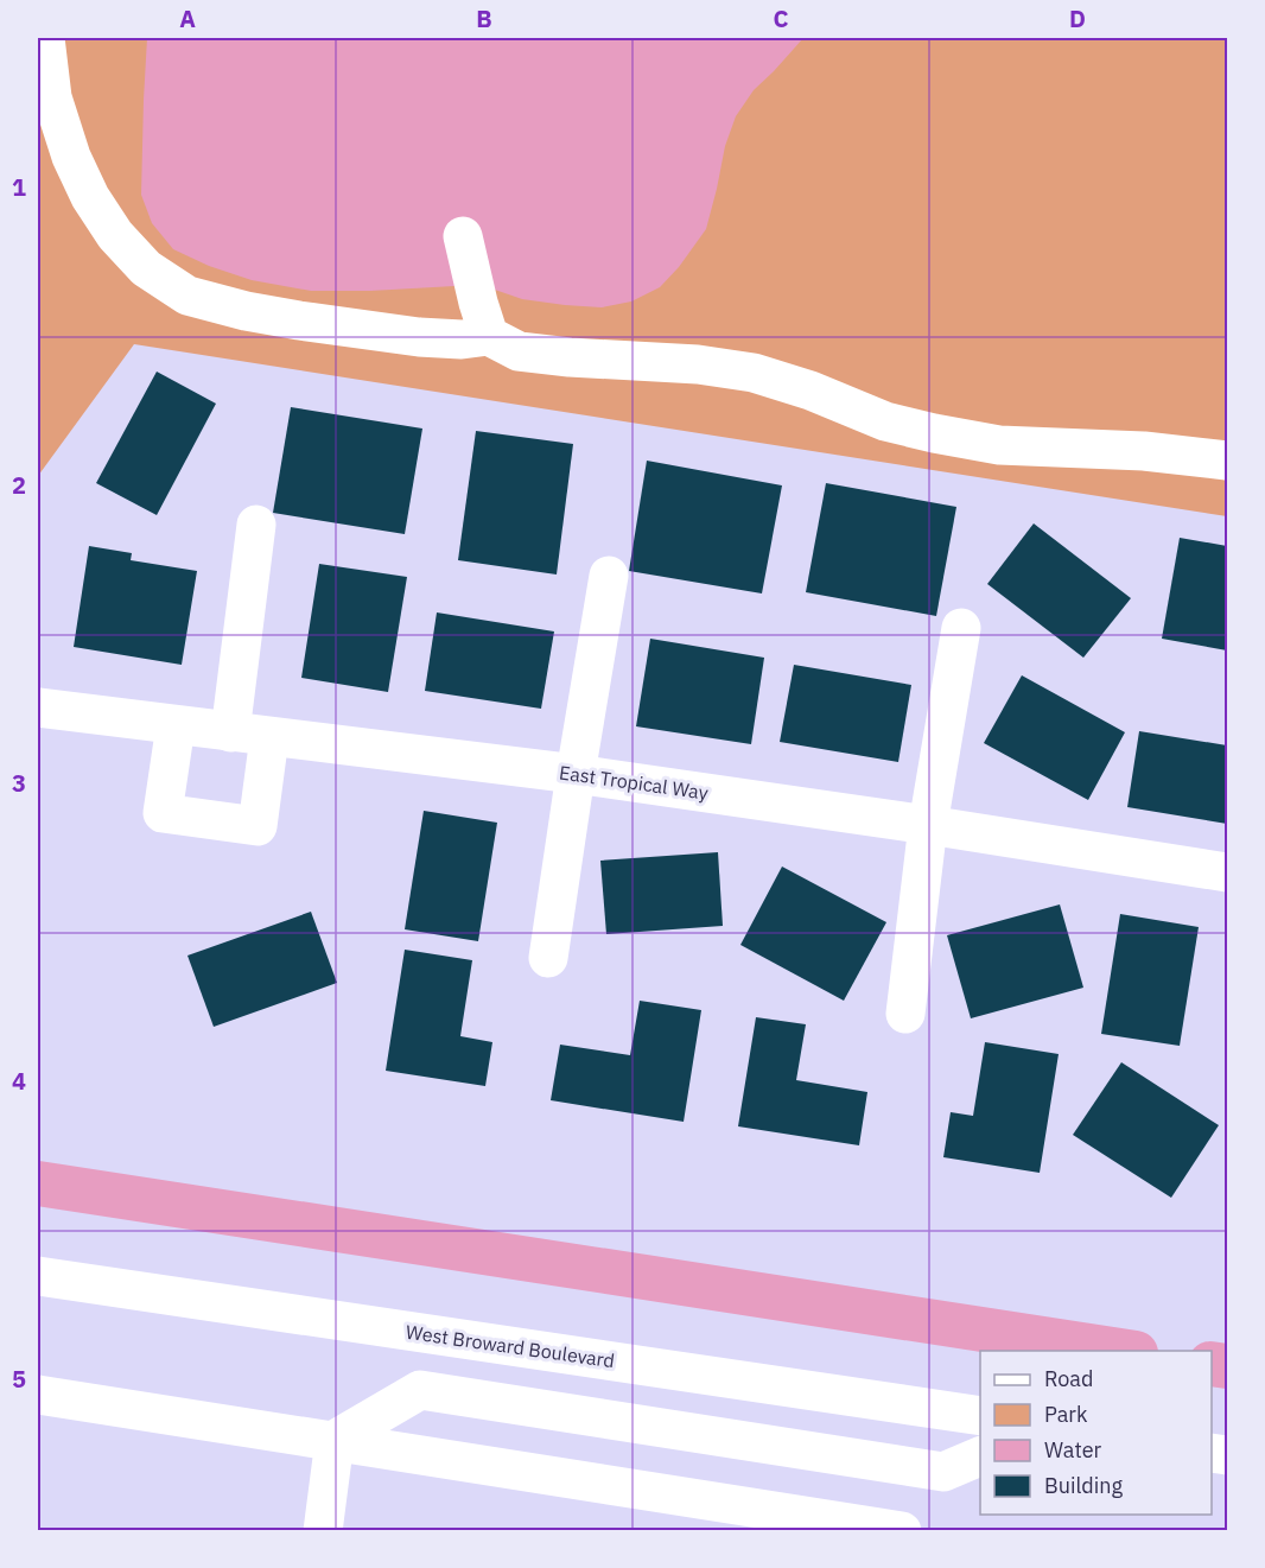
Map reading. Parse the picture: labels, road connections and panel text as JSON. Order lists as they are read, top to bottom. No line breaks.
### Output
{"streets":{"main road":["East Tropical Way","West Broward Boulevard"]},"legend":["Road","Park","Water","Building"],"grid":{"columns":["A","B","C","D"],"rows":["1","2","3","4","5"]}}
